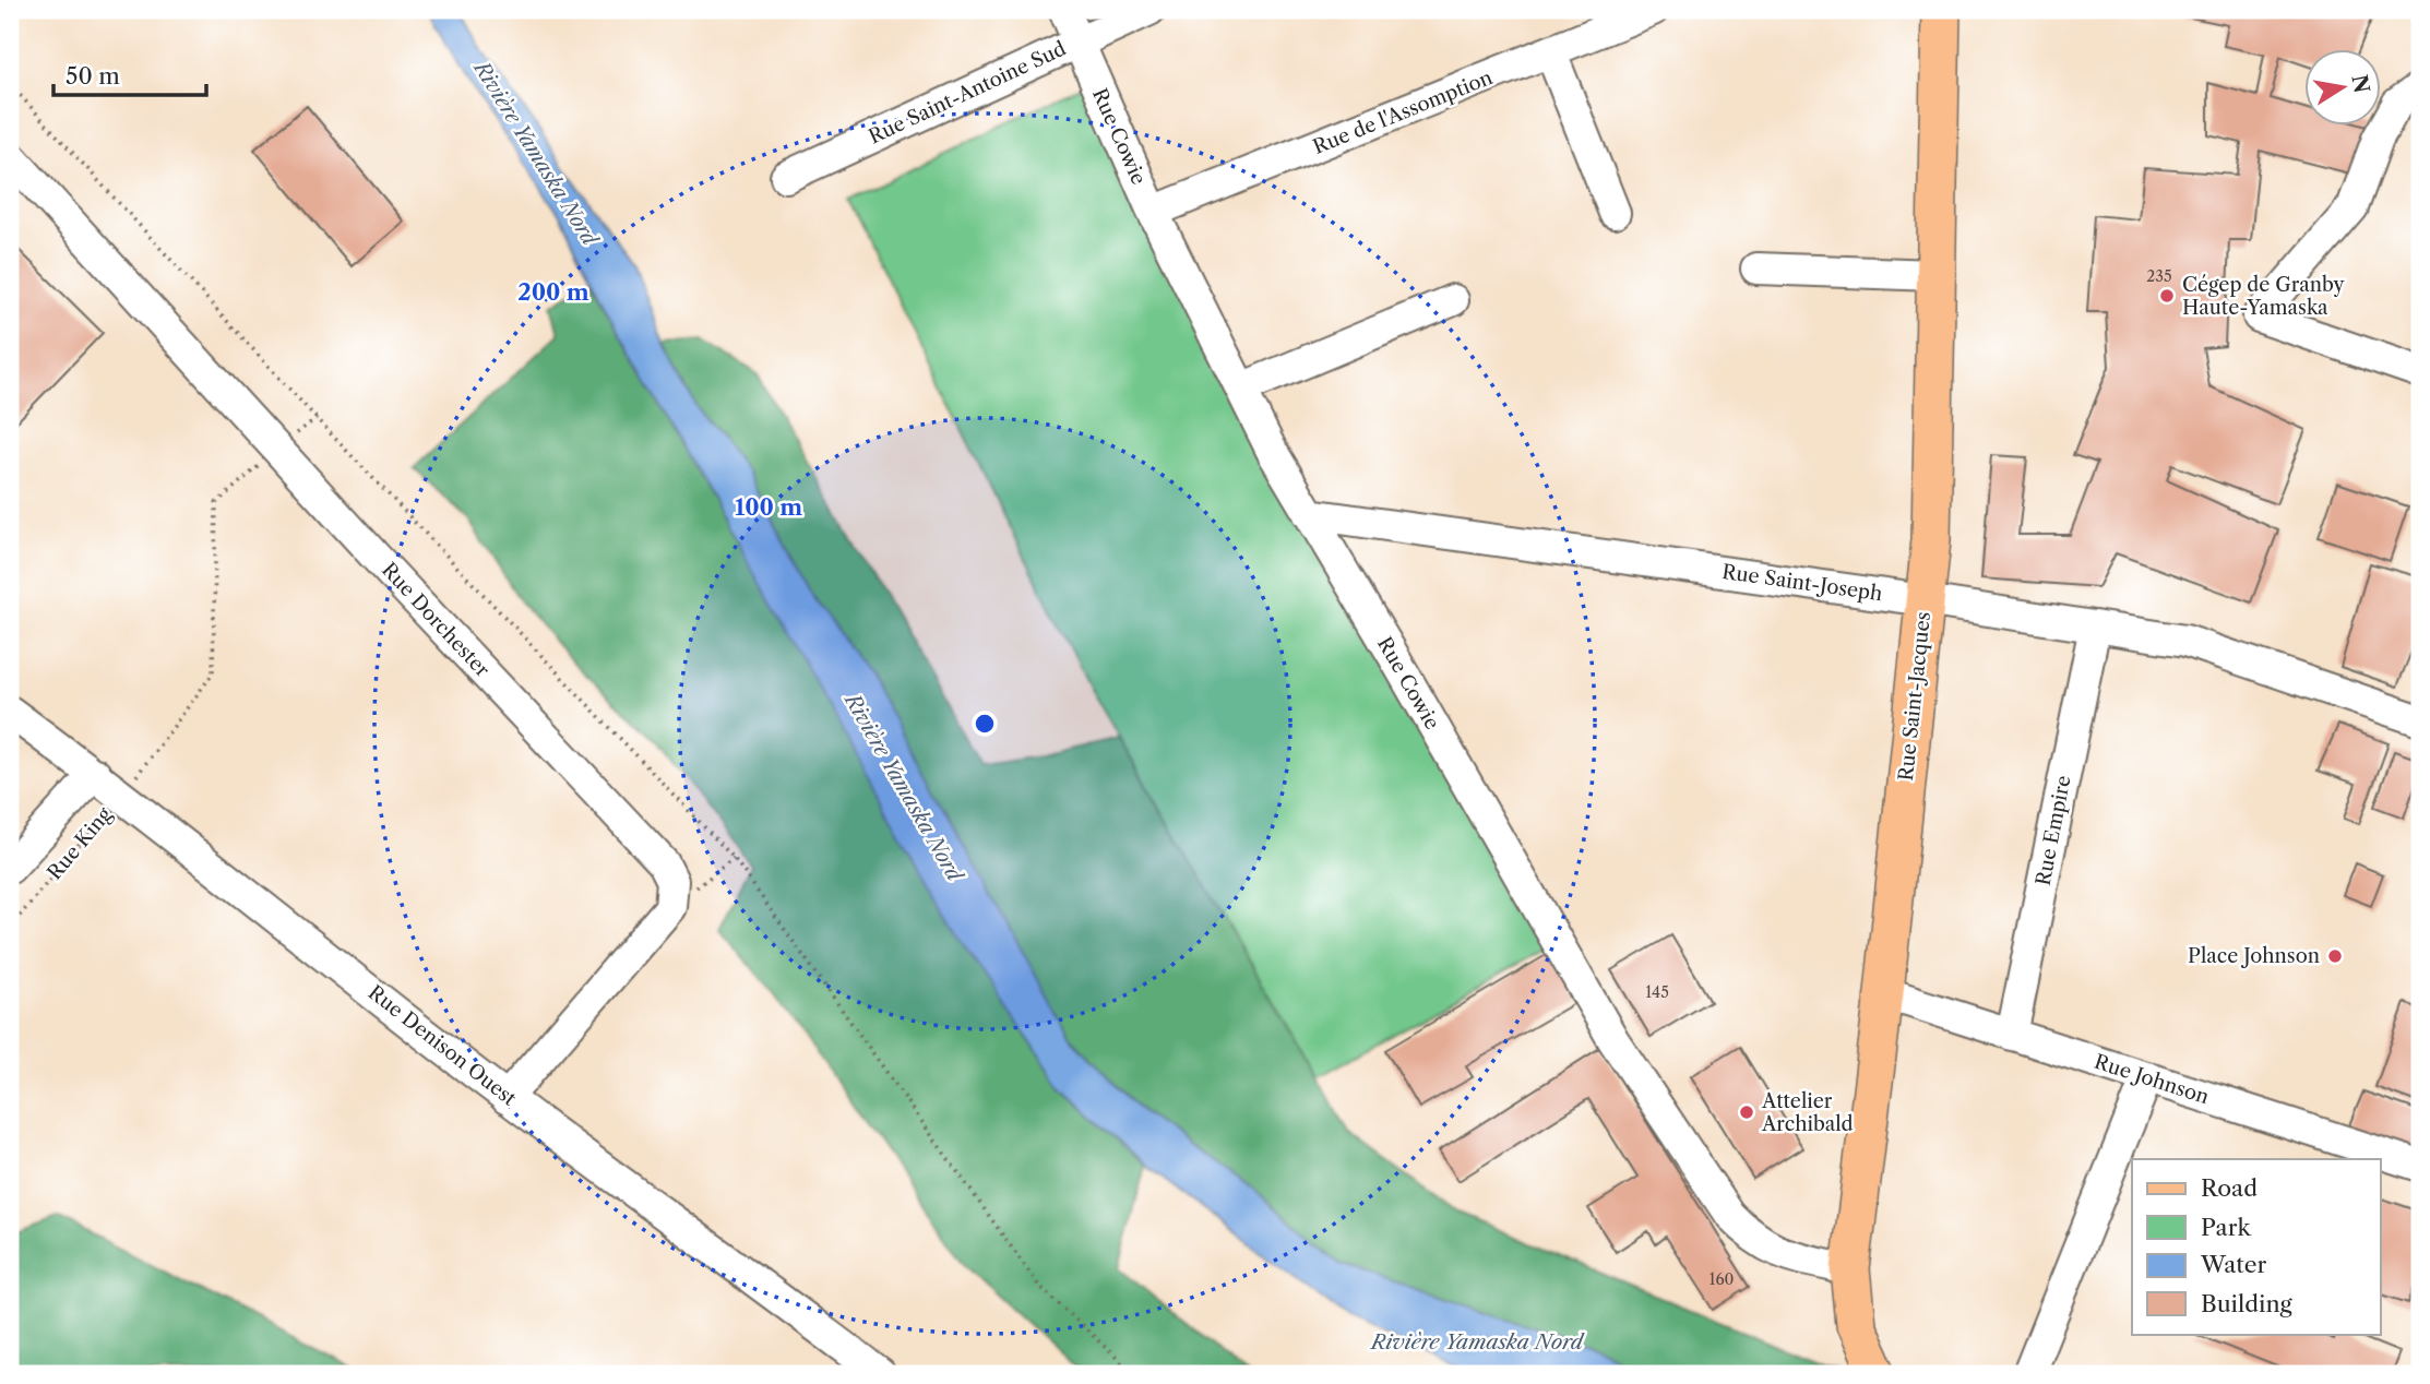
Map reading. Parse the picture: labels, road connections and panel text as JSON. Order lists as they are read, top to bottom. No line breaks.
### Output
{"streets":{"main road":["Rue Saint-Jacques"],"street":["Rue Saint-Antoine Sud","Rue de l'Assomption","Rue Cowie","Rue Saint-Joseph","Rue Dorchester","Rue Empire","Rue King","Rue Denison Ouest","Rue Johnson"]},"crossings":[["Rue Saint-Antoine Sud","Rue Cowie"],["Rue de l'Assomption","Rue Cowie"],["Rue Cowie","Rue Saint-Joseph"],["Rue Cowie","Rue Saint-Jacques"],["Rue Saint-Joseph","Rue Saint-Jacques"],["Rue Saint-Joseph","Rue Empire"],["Rue Dorchester","Rue King"],["Rue Saint-Jacques","Rue Johnson"],["Rue Empire","Rue Johnson"],["Rue King","Rue Denison Ouest"]],"water":["Rivière Yamaska Nord"],"places":["Cégep de Granby Haute-Yamaska","Place Johnson","Attelier Archibald"],"house_numbers":["235","145","160"],"legend":["Road","Park","Water","Building"],"scale_bar":"50 m","north":"right","rings":["200 m","100 m"]}
